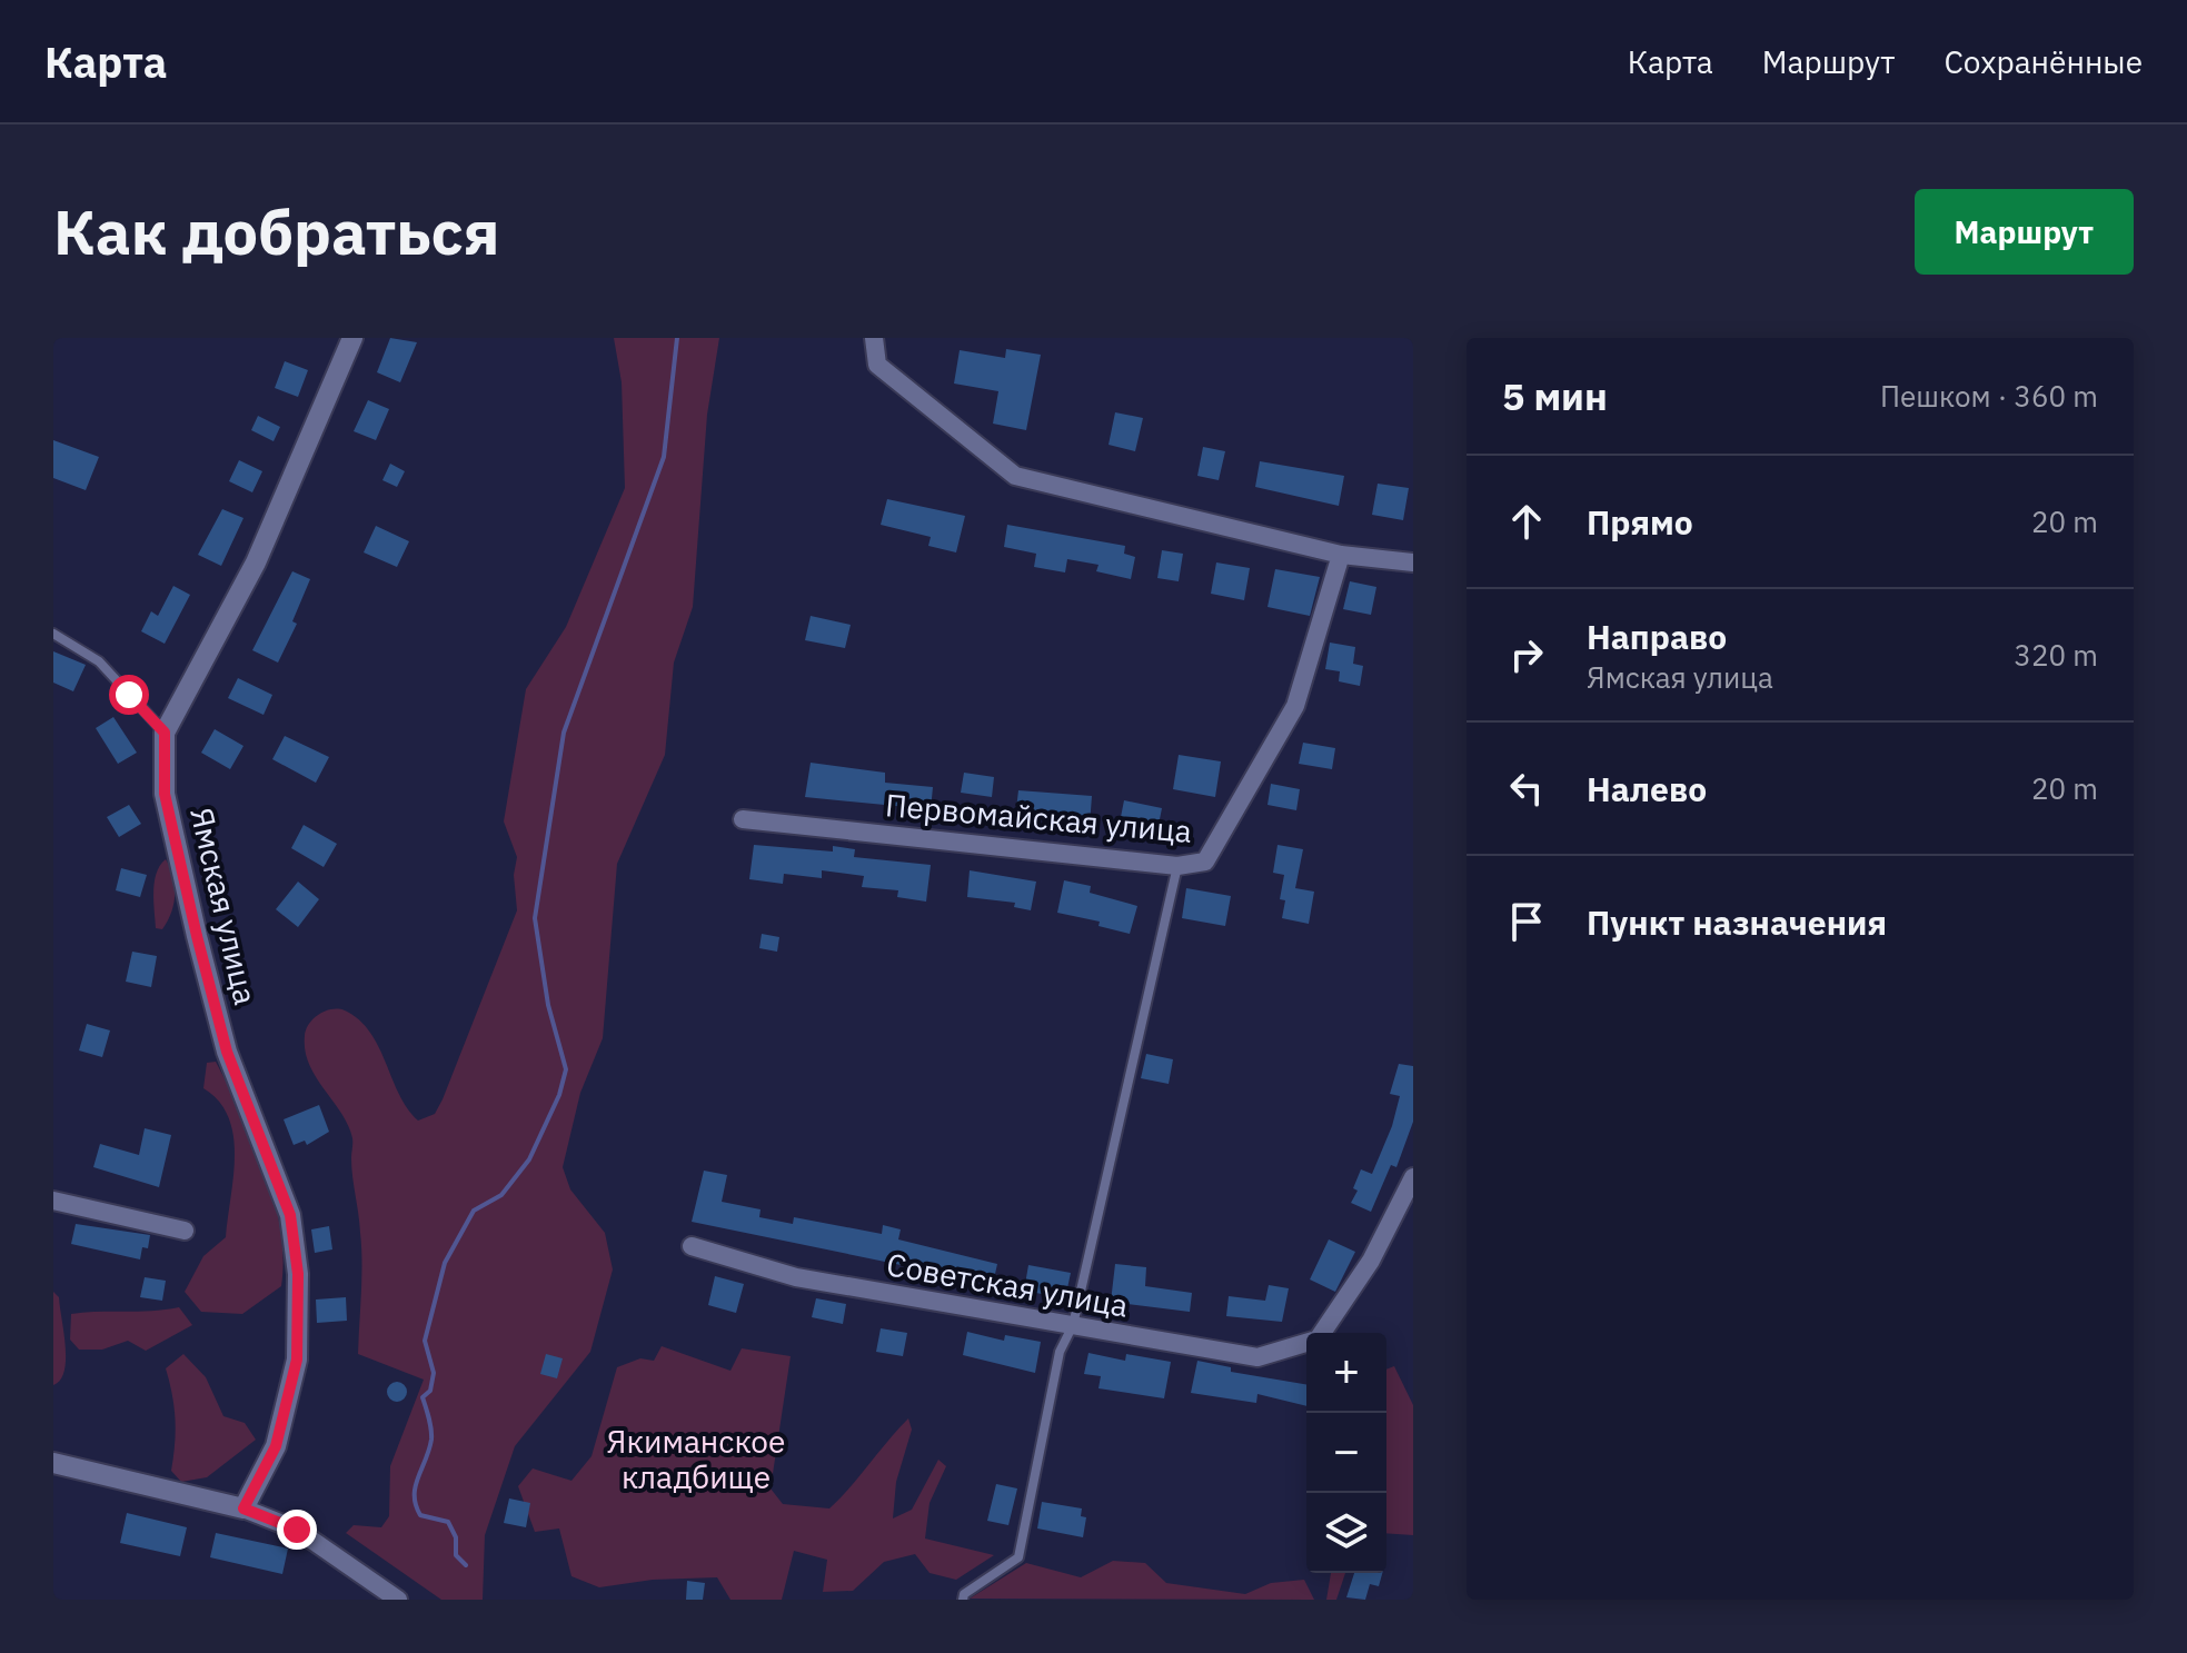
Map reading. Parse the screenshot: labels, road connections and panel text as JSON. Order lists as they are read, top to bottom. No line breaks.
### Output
{"streets":{"street":["Первомайская улица","Ямская улица","Советская улица"]},"parks":["Якиманское кладбище"],"page":{"header":"Карта","nav":["Карта","Маршрут","Сохранённые"],"buttons":"Маршрут","title":"Как добраться","heading":["5 мин","Пешком · 360 m"],"list":[["Прямо","20 m"],["Направо","Ямская улица","320 m"],["Налево","20 m"],"Пункт назначения"],"map_buttons":["+","−"]}}
